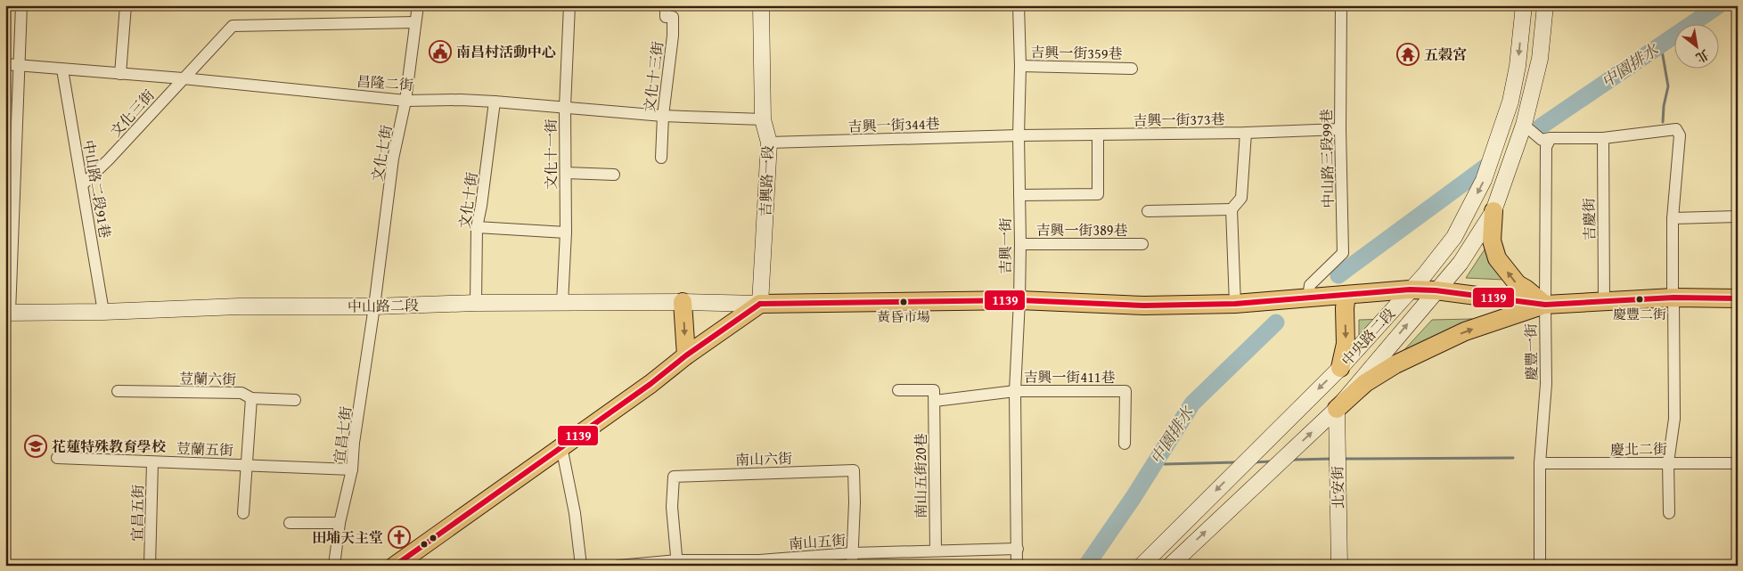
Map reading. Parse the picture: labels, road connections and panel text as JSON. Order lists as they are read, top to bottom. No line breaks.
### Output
{"streets":{"street":["吉興一街359巷","文化十三街","昌隆二街","文化三街","吉興一街373巷","吉興一街344巷","文化七街","文化十一街","中山路三段99巷","吉興路一段","中山路二段91巷","文化十街","吉慶街","吉興一街389巷","吉興一街","中山路二段","中央路二段","慶豐一街","吉興一街411巷","荳蘭六街","宜昌七街","荳蘭五街","慶北二街","南山六街","南山五街20巷","北安街","宜昌五街","南山五街"]},"crossings":[["吉興一街359巷","吉興一街"],["文化十三街","昌隆二街"],["昌隆二街","文化三街"],["昌隆二街","文化七街"],["昌隆二街","文化十一街"],["昌隆二街","吉興路一段"],["昌隆二街","中山路二段91巷"],["昌隆二街","文化十街"],["文化三街","文化七街"],["文化三街","中山路二段91巷"],["吉興一街373巷","吉興一街344巷"],["吉興一街373巷","中山路三段99巷"],["吉興一街373巷","吉興一街"],["吉興一街344巷","吉興路一段"],["吉興一街344巷","吉興一街"],["文化七街","中山路二段"],["文化七街","宜昌七街"],["文化十一街","中山路二段"],["吉興路一段","中山路二段"],["中山路二段91巷","中山路二段"],["文化十街","中山路二段"],["吉興一街389巷","吉興一街"],["吉興一街","吉興一街411巷"],["吉興一街","南山五街"],["中山路二段","宜昌七街"],["中央路二段","北安街"],["慶豐一街","慶北二街"],["宜昌七街","荳蘭五街"],["荳蘭五街","宜昌五街"],["南山六街","南山五街"],["南山五街20巷","南山五街"]],"water":["中園排水"],"places":{"public building":["南昌村活動中心"],"temple":["五榖宮"],"other":["慶豐二街","黃昏市場"],"school or university":["花蓮特殊教育學校"],"church":["田埔天主堂"]},"lines":["transit line 1139"],"north":"bottom right"}
